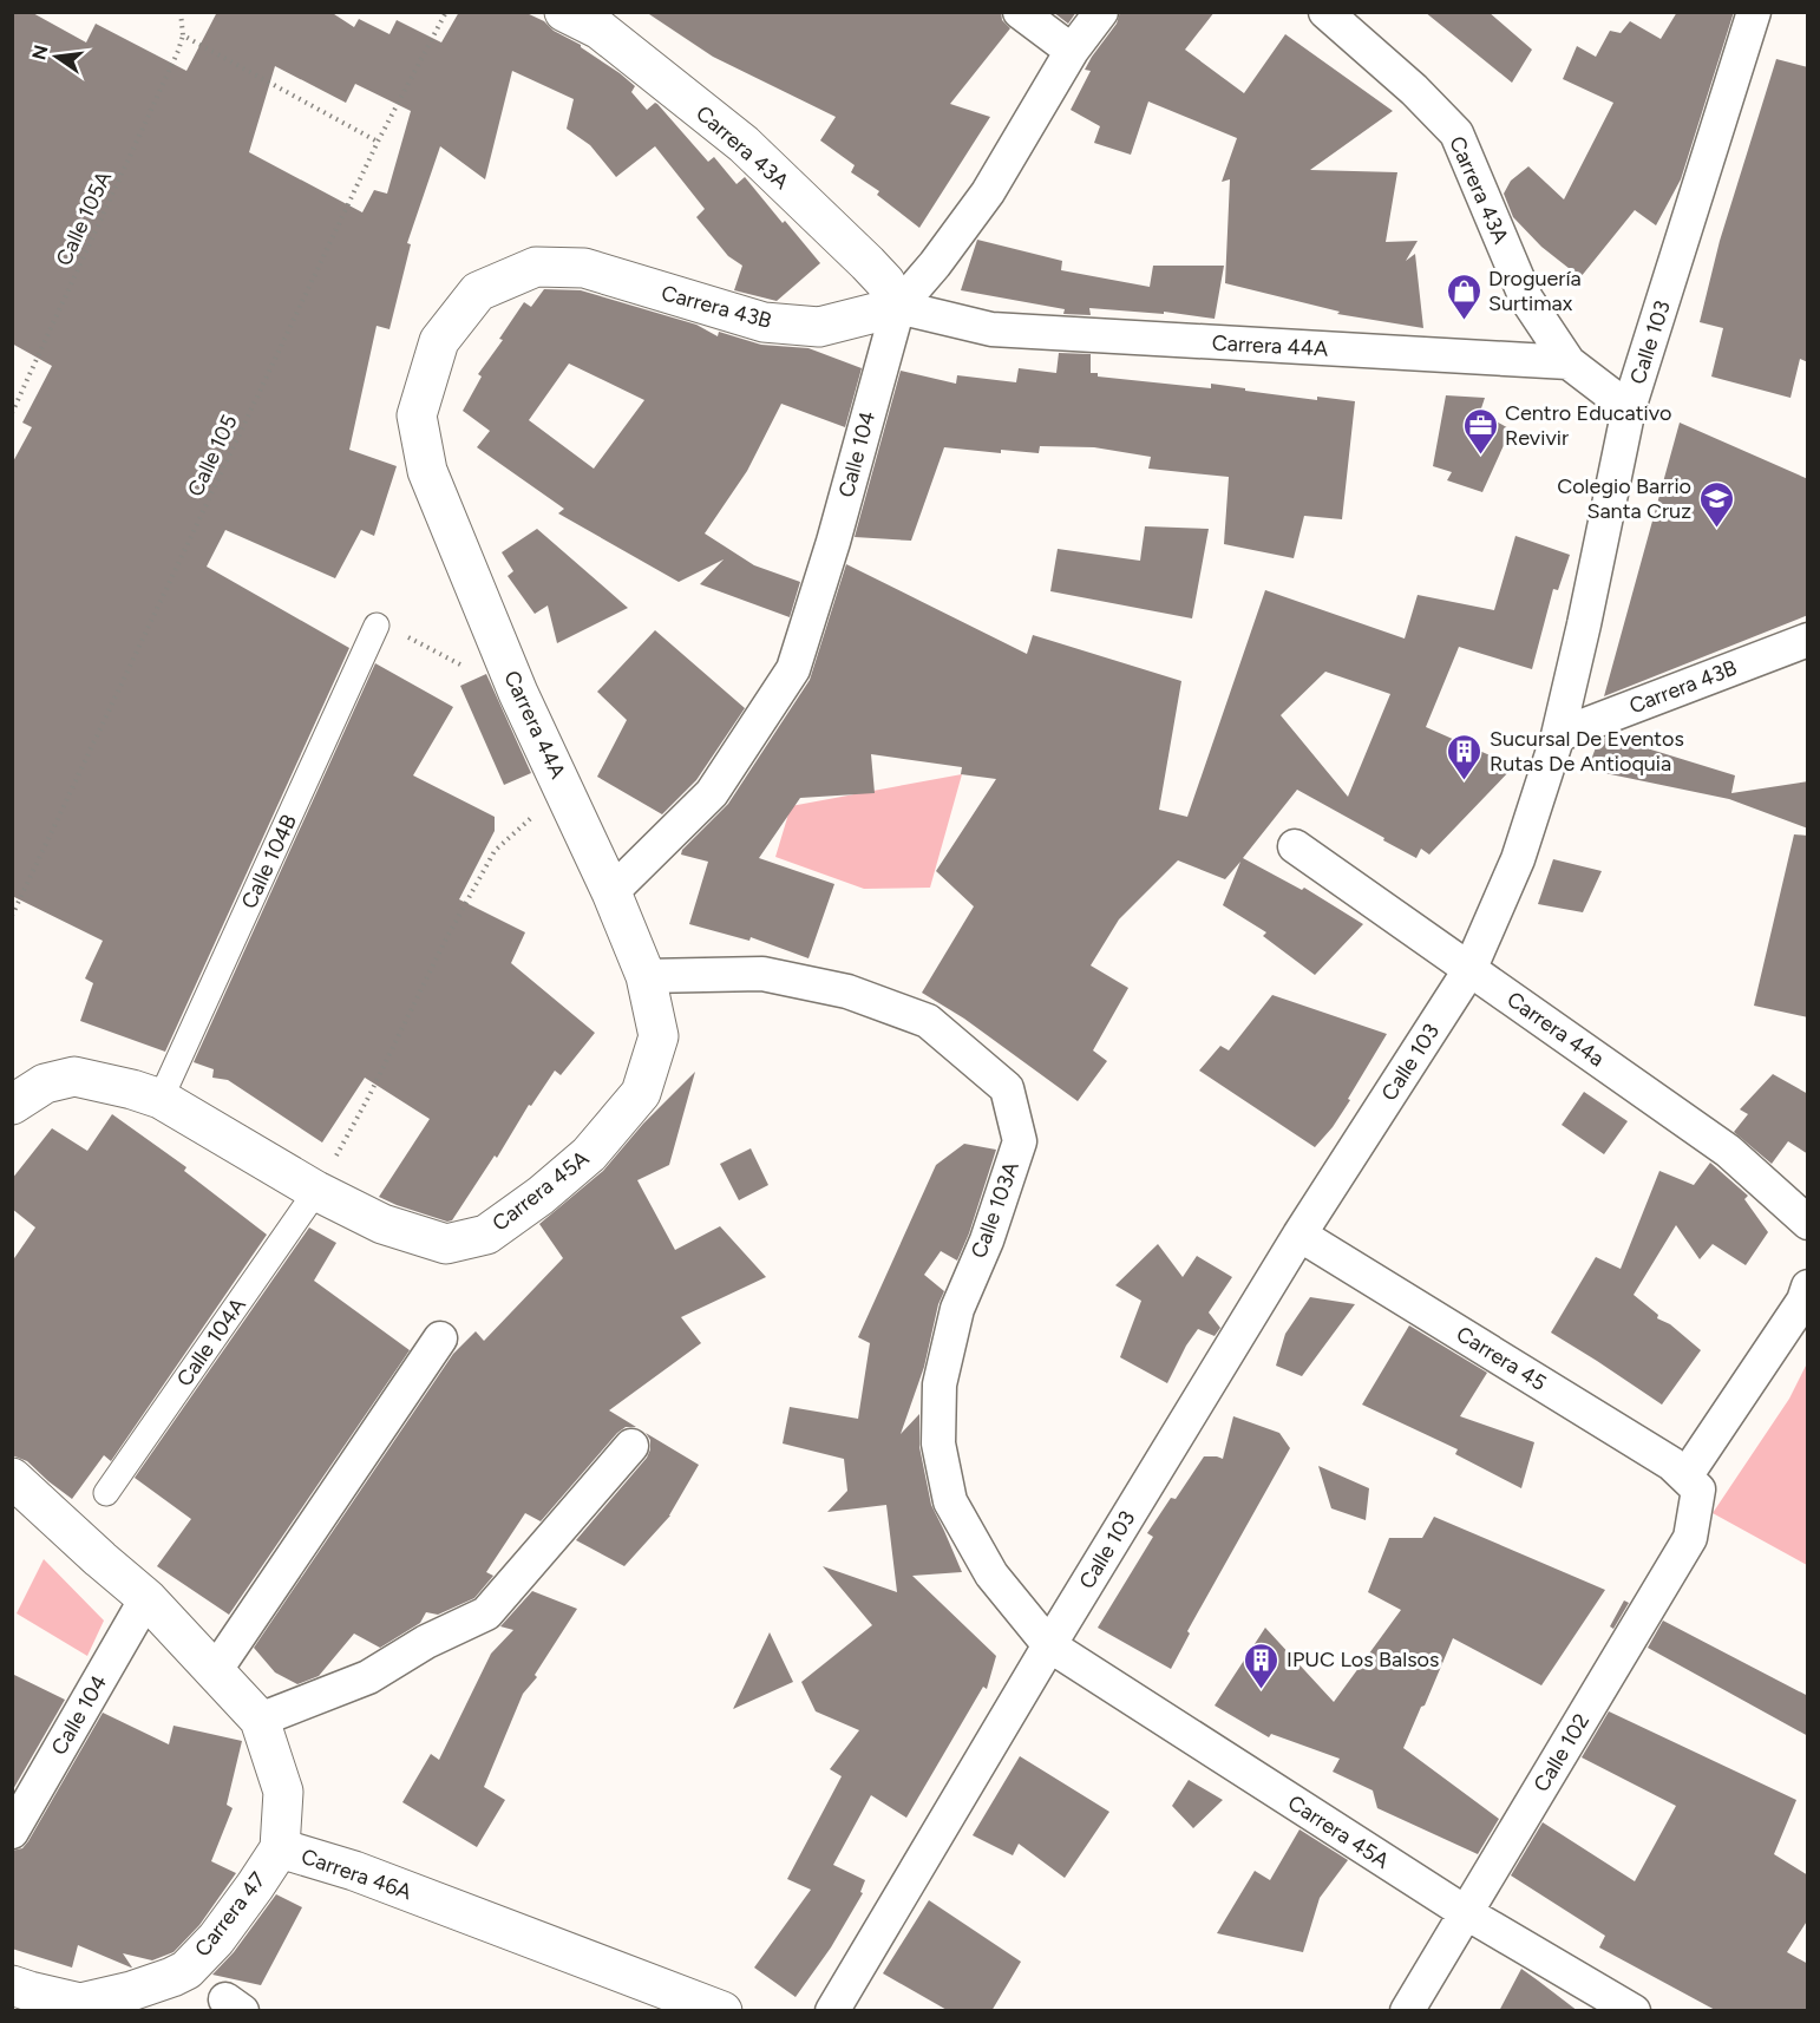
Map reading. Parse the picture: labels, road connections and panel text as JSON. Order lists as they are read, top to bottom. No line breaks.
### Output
{"streets":{"street":["Carrera 43A","Carrera 43B","Calle 103","Carrera 44A","Calle 104","Calle 104B","Carrera 44a","Carrera 45A","Calle 103A","Calle 104A","Carrera 45","Calle 102","Carrera 46A","Carrera 47"],"path":["Calle 105A","Calle 105"]},"crossings":[["Carrera 43A","Carrera 43B"],["Carrera 43A","Carrera 44A"],["Carrera 43A","Calle 104"],["Carrera 43B","Calle 103"],["Carrera 43B","Carrera 44A"],["Carrera 43B","Calle 104"],["Calle 103","Carrera 44a"],["Calle 103","Carrera 45A"],["Calle 103","Calle 103A"],["Calle 103","Carrera 45"],["Carrera 44A","Calle 104"],["Carrera 44A","Carrera 45A"],["Carrera 44A","Calle 103A"],["Calle 104","Carrera 46A"],["Calle 104B","Carrera 45A"],["Carrera 45A","Calle 103A"],["Carrera 45A","Calle 104A"],["Carrera 45A","Calle 102"],["Carrera 45","Calle 102"],["Carrera 46A","Carrera 47"]],"places":{"shop":["Droguería Surtimax"],"office":["Centro Educativo Revivir"],"school or university":["Colegio Barrio Santa Cruz"],"building":["Sucursal De Eventos Rutas De Antioquia","IPUC Los Balsos"]},"north":"left"}
